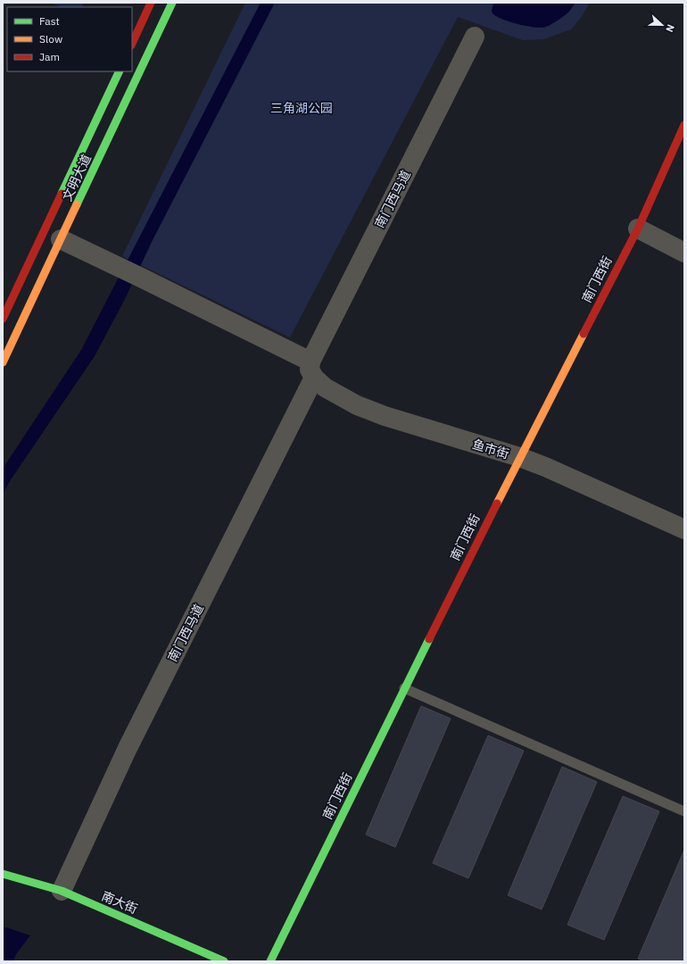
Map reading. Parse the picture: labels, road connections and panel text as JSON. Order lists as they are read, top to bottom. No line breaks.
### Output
{"streets":{"street":["文明大道","南门西马道","南门西街","鱼市街","南大街"]},"crossings":[["文明大道","鱼市街"],["南门西马道","鱼市街"],["南门西马道","南大街"],["南门西街","鱼市街"]],"parks":["三角湖公园"],"legend":["Fast","Slow","Jam"],"north":"right"}
